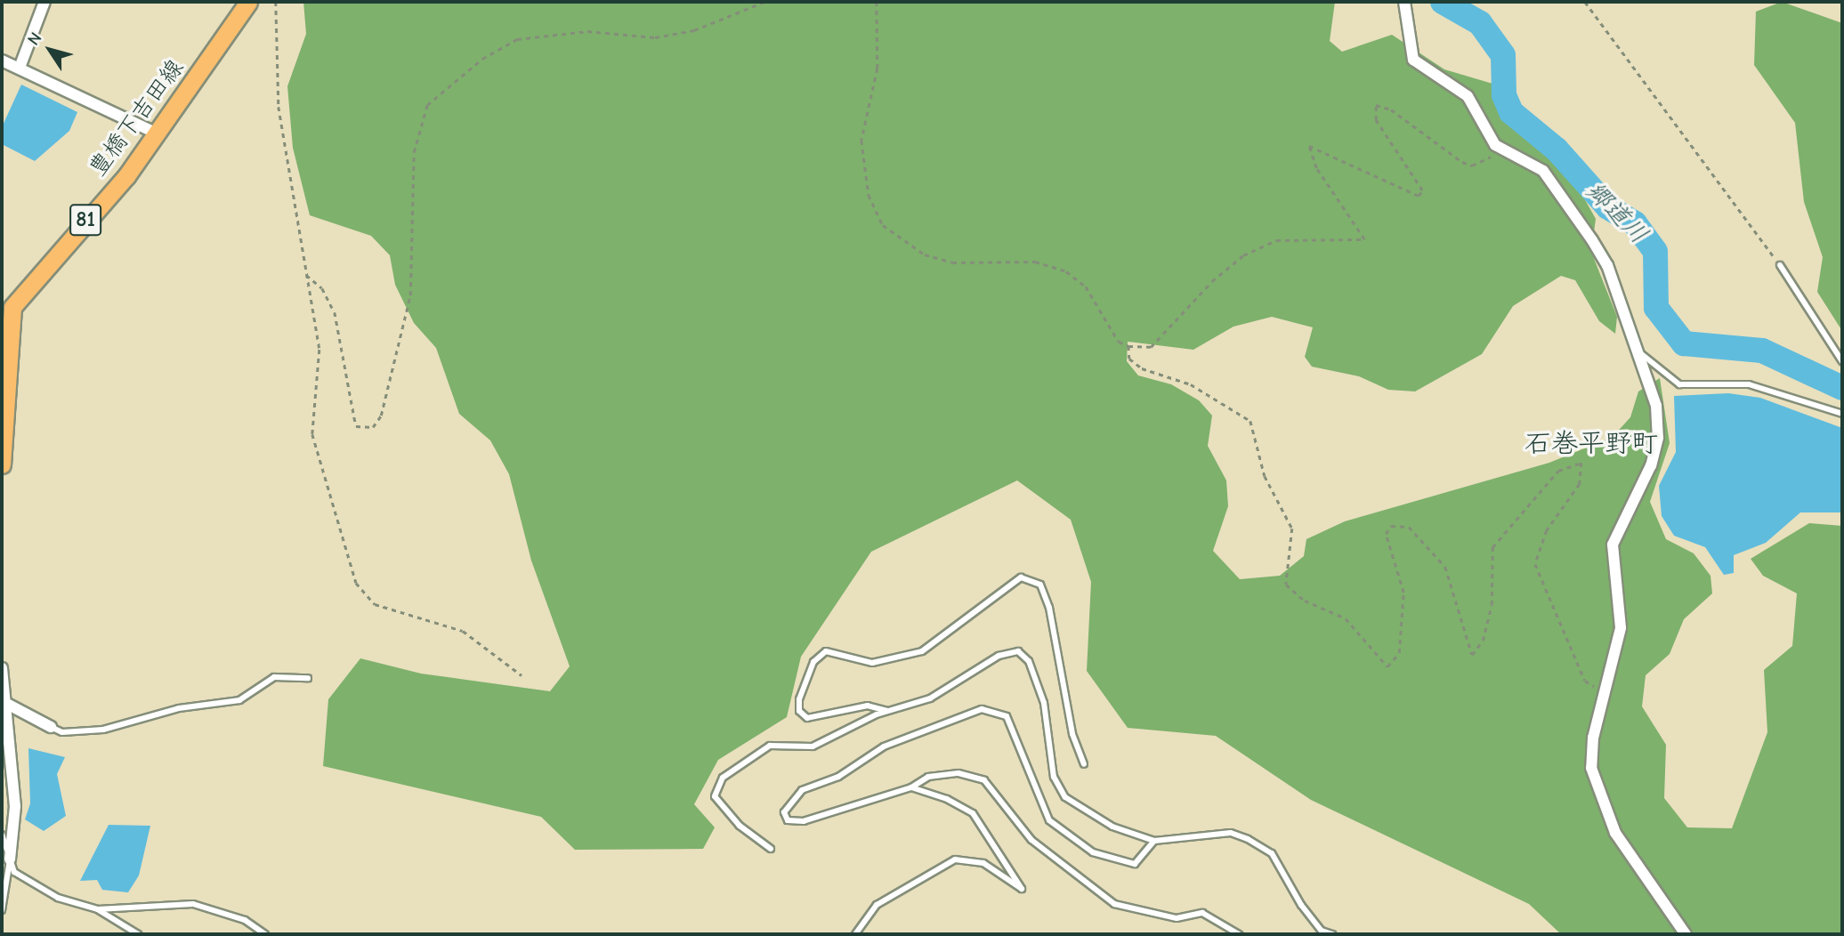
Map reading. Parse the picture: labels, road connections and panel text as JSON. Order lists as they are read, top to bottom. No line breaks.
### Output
{"streets":{"main road":["豊橋下吉田線","81"]},"districts":["石巻平野町"],"water":["郷道川"],"north":"top left"}
